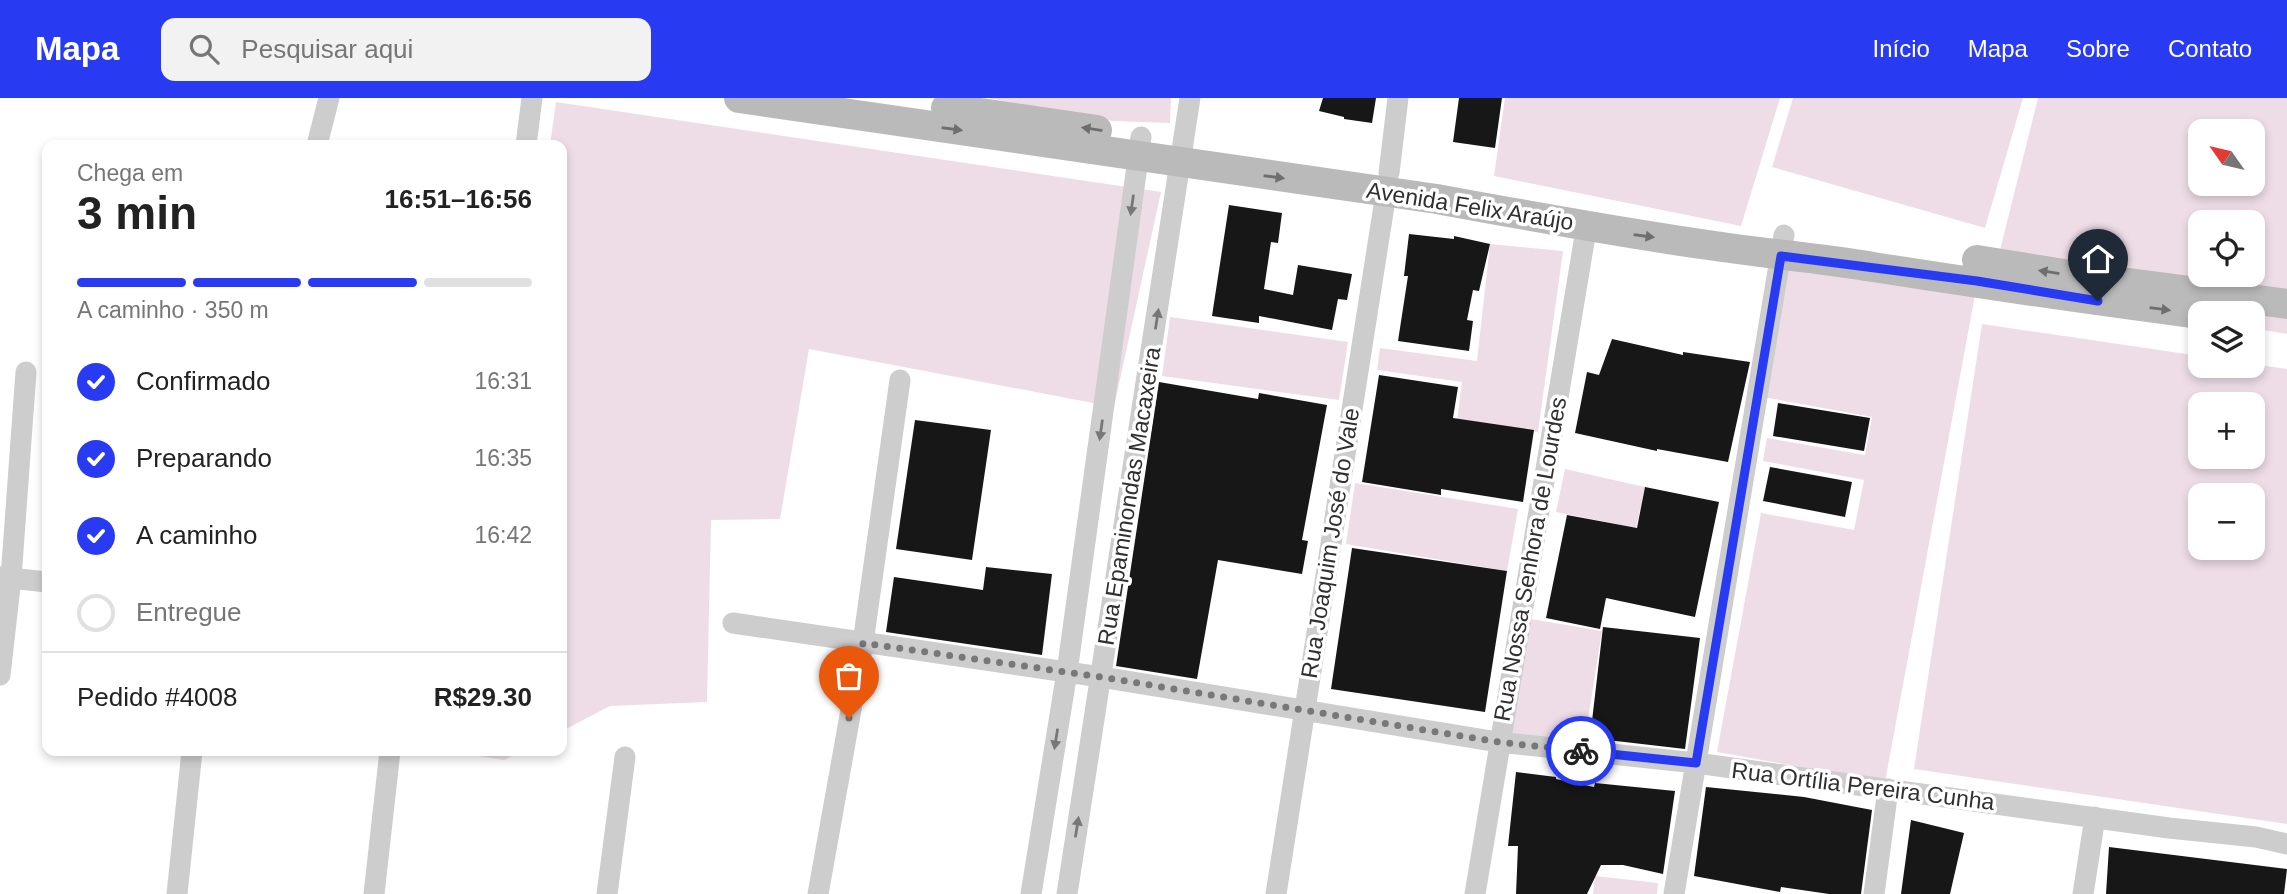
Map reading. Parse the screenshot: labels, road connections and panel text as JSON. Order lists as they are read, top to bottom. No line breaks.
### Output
{"streets":{"main road":["Avenida Felix Araújo"],"street":["Rua Epaminondas Macaxeira","Rua Joaquim José do Vale","Rua Nossa Senhora de Lourdes","Rua Ortília Pereira Cunha"]},"crossings":[["Avenida Felix Araújo","Rua Epaminondas Macaxeira"],["Avenida Felix Araújo","Rua Joaquim José do Vale"],["Avenida Felix Araújo","Rua Nossa Senhora de Lourdes"],["Rua Epaminondas Macaxeira","Rua Ortília Pereira Cunha"],["Rua Joaquim José do Vale","Rua Ortília Pereira Cunha"],["Rua Nossa Senhora de Lourdes","Rua Ortília Pereira Cunha"]],"north":"top left","page":{"header":"Mapa","search":"Pesquisar aqui","nav":["Início","Mapa","Sobre","Contato"],"map_buttons":["+","−"],"heading":["3 min","Chega em","16:51–16:56"],"panel":["Pedido #4008","R$29.30"],"bar":"A caminho · 350 m","list":[["Confirmado","16:31"],["Preparando","16:35"],["A caminho","16:42"],"Entregue"]}}
